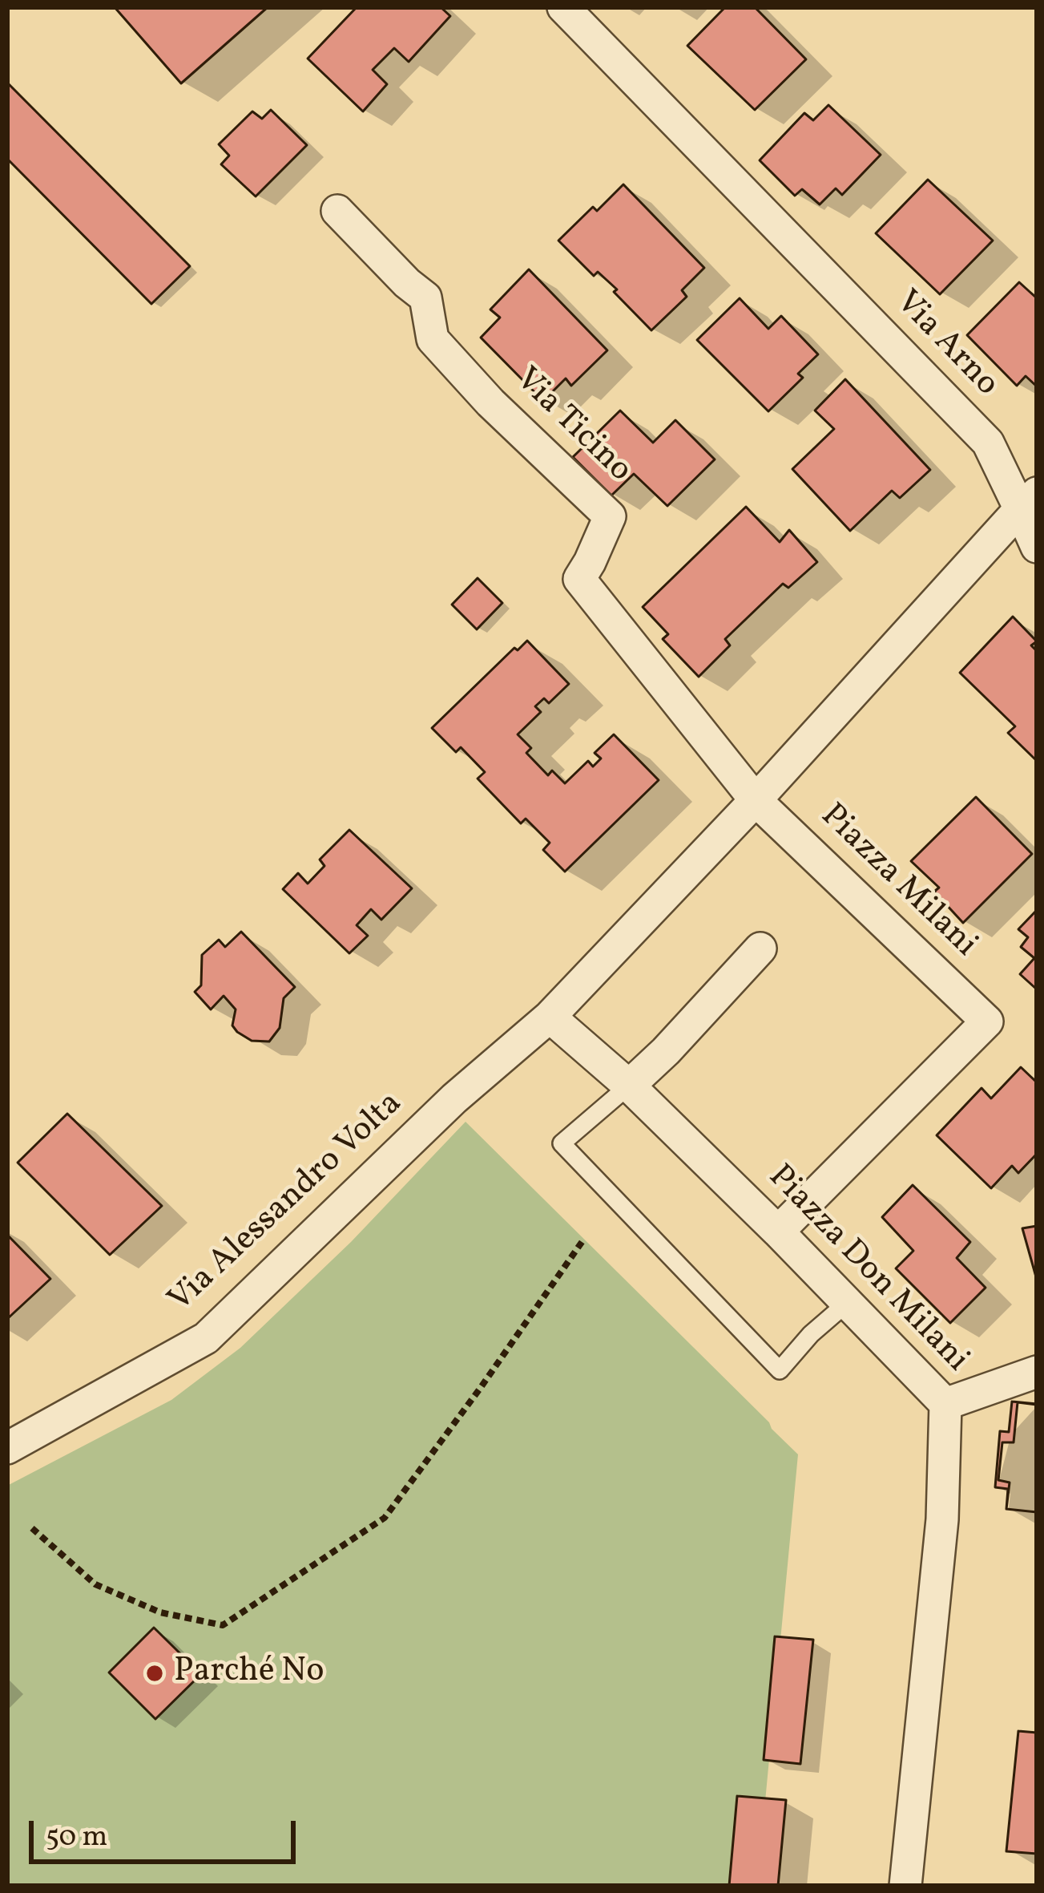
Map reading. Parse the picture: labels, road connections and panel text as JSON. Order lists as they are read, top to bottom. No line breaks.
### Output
{"streets":{"street":["Via Arno","Via Ticino","Piazza Milani","Via Alessandro Volta","Piazza Don Milani"]},"crossings":[["Via Ticino","Piazza Milani"],["Piazza Milani","Piazza Don Milani"],["Via Alessandro Volta","Piazza Don Milani"]],"places":["Parché No"],"scale_bar":"50 m"}
